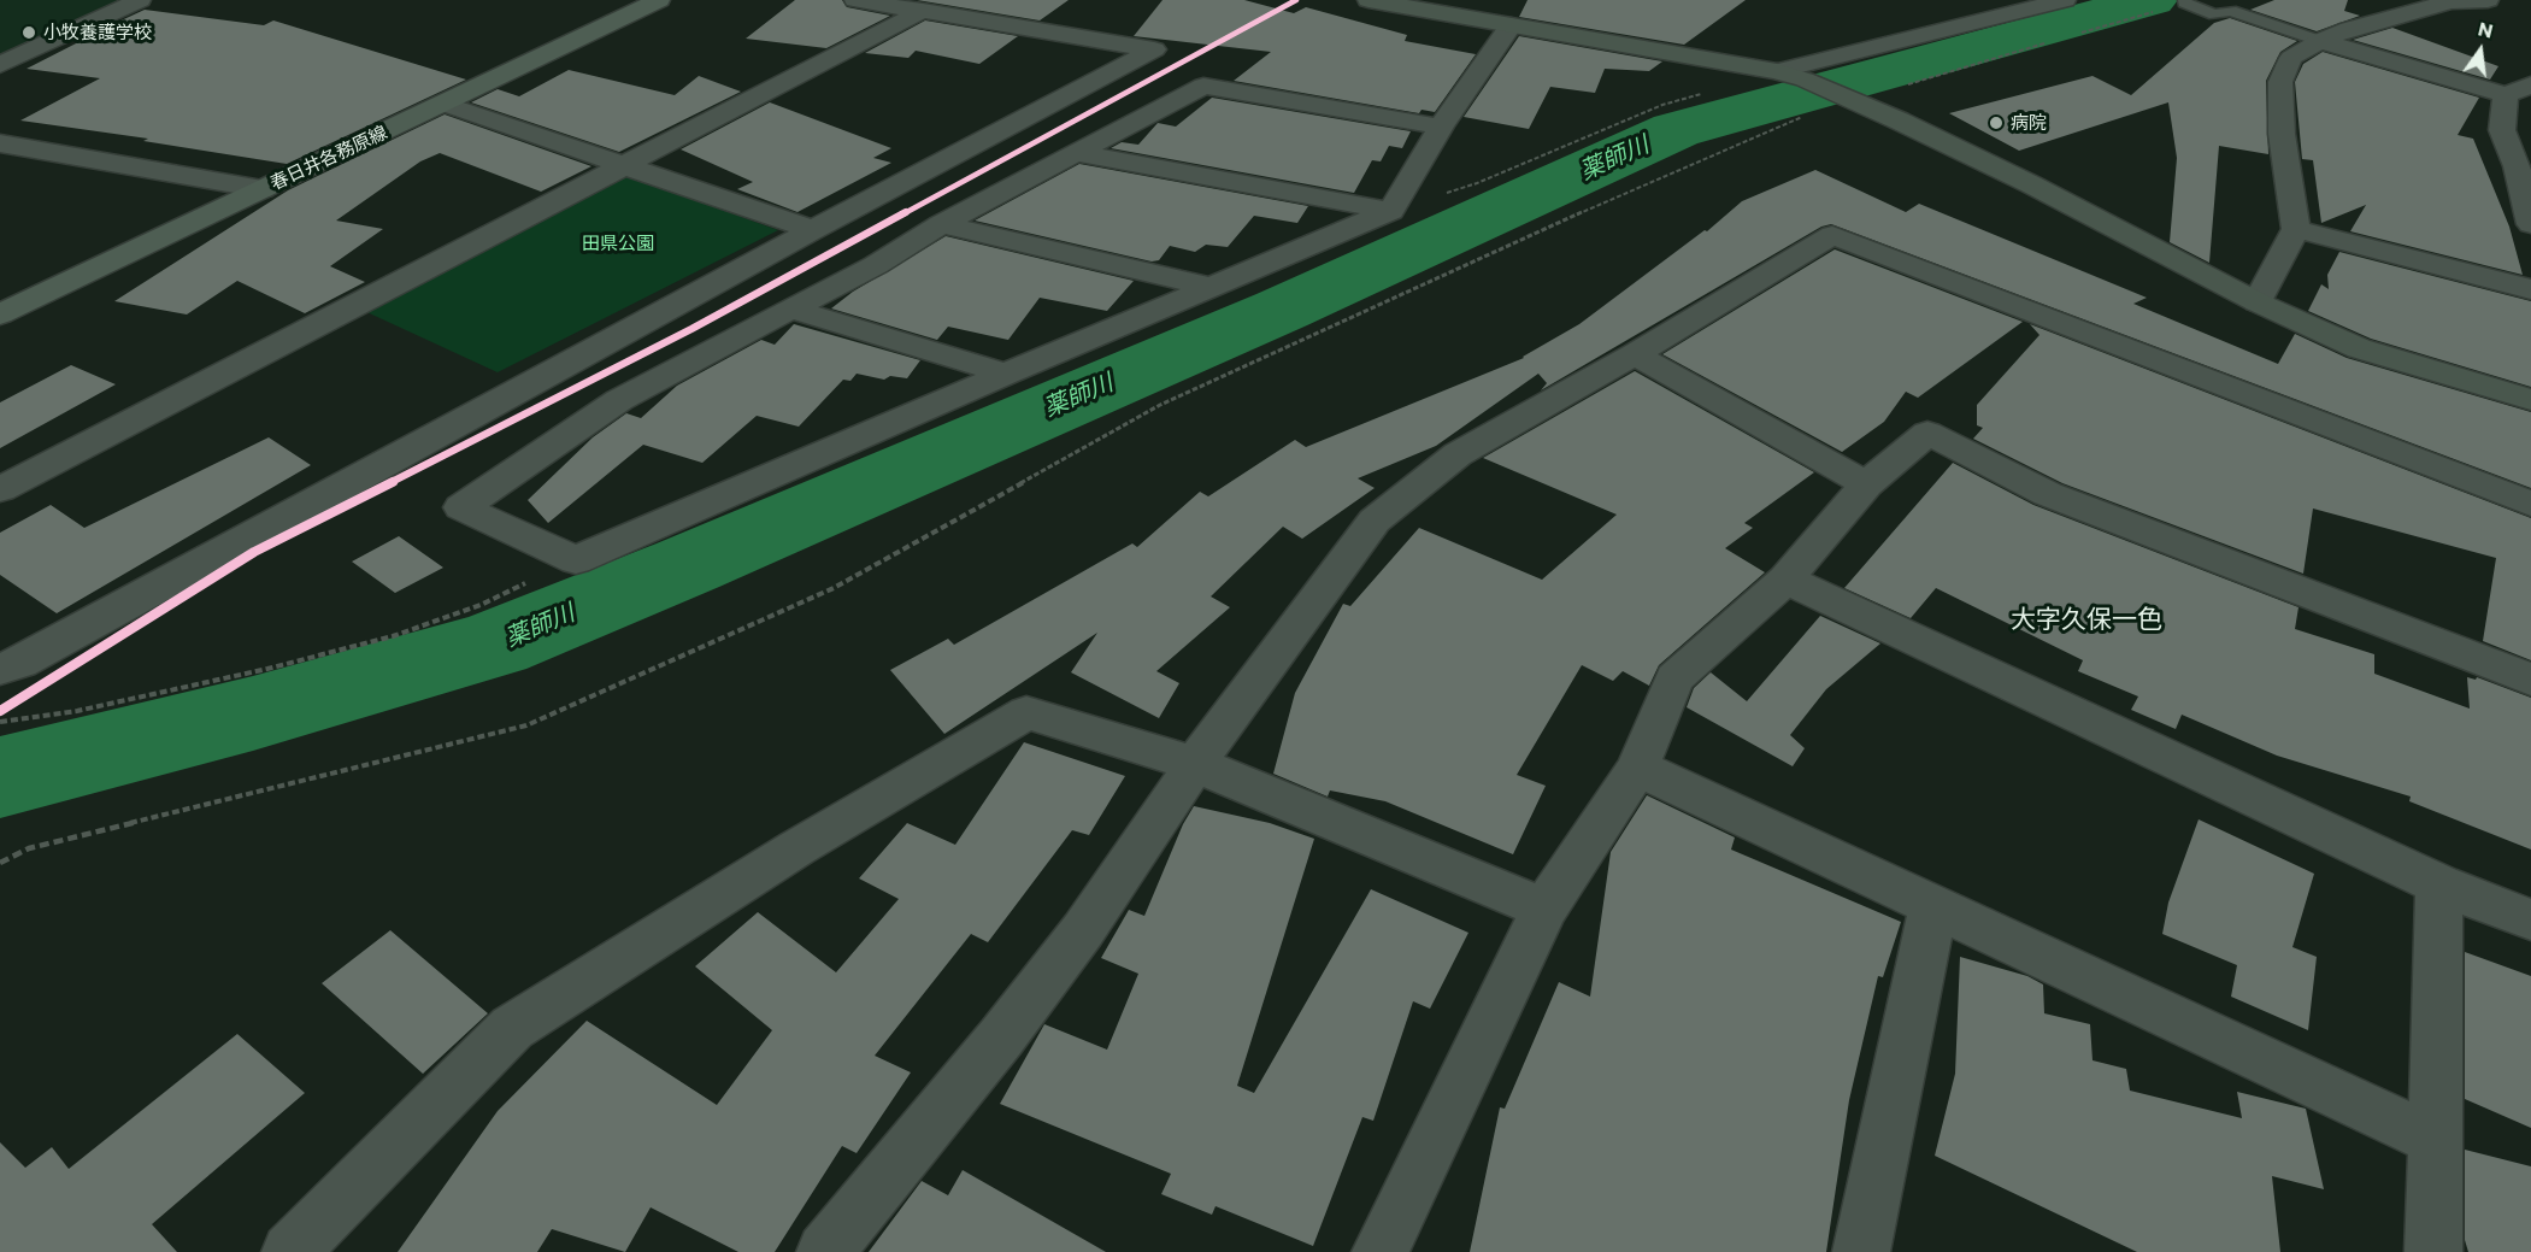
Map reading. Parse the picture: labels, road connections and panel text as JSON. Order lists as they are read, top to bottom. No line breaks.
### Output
{"streets":{"main road":["春日井各務原線"]},"districts":["大字久保一色"],"water":["薬師川"],"parks":["田県公園"],"places":["小牧養護学校","病院"],"north":"top"}
